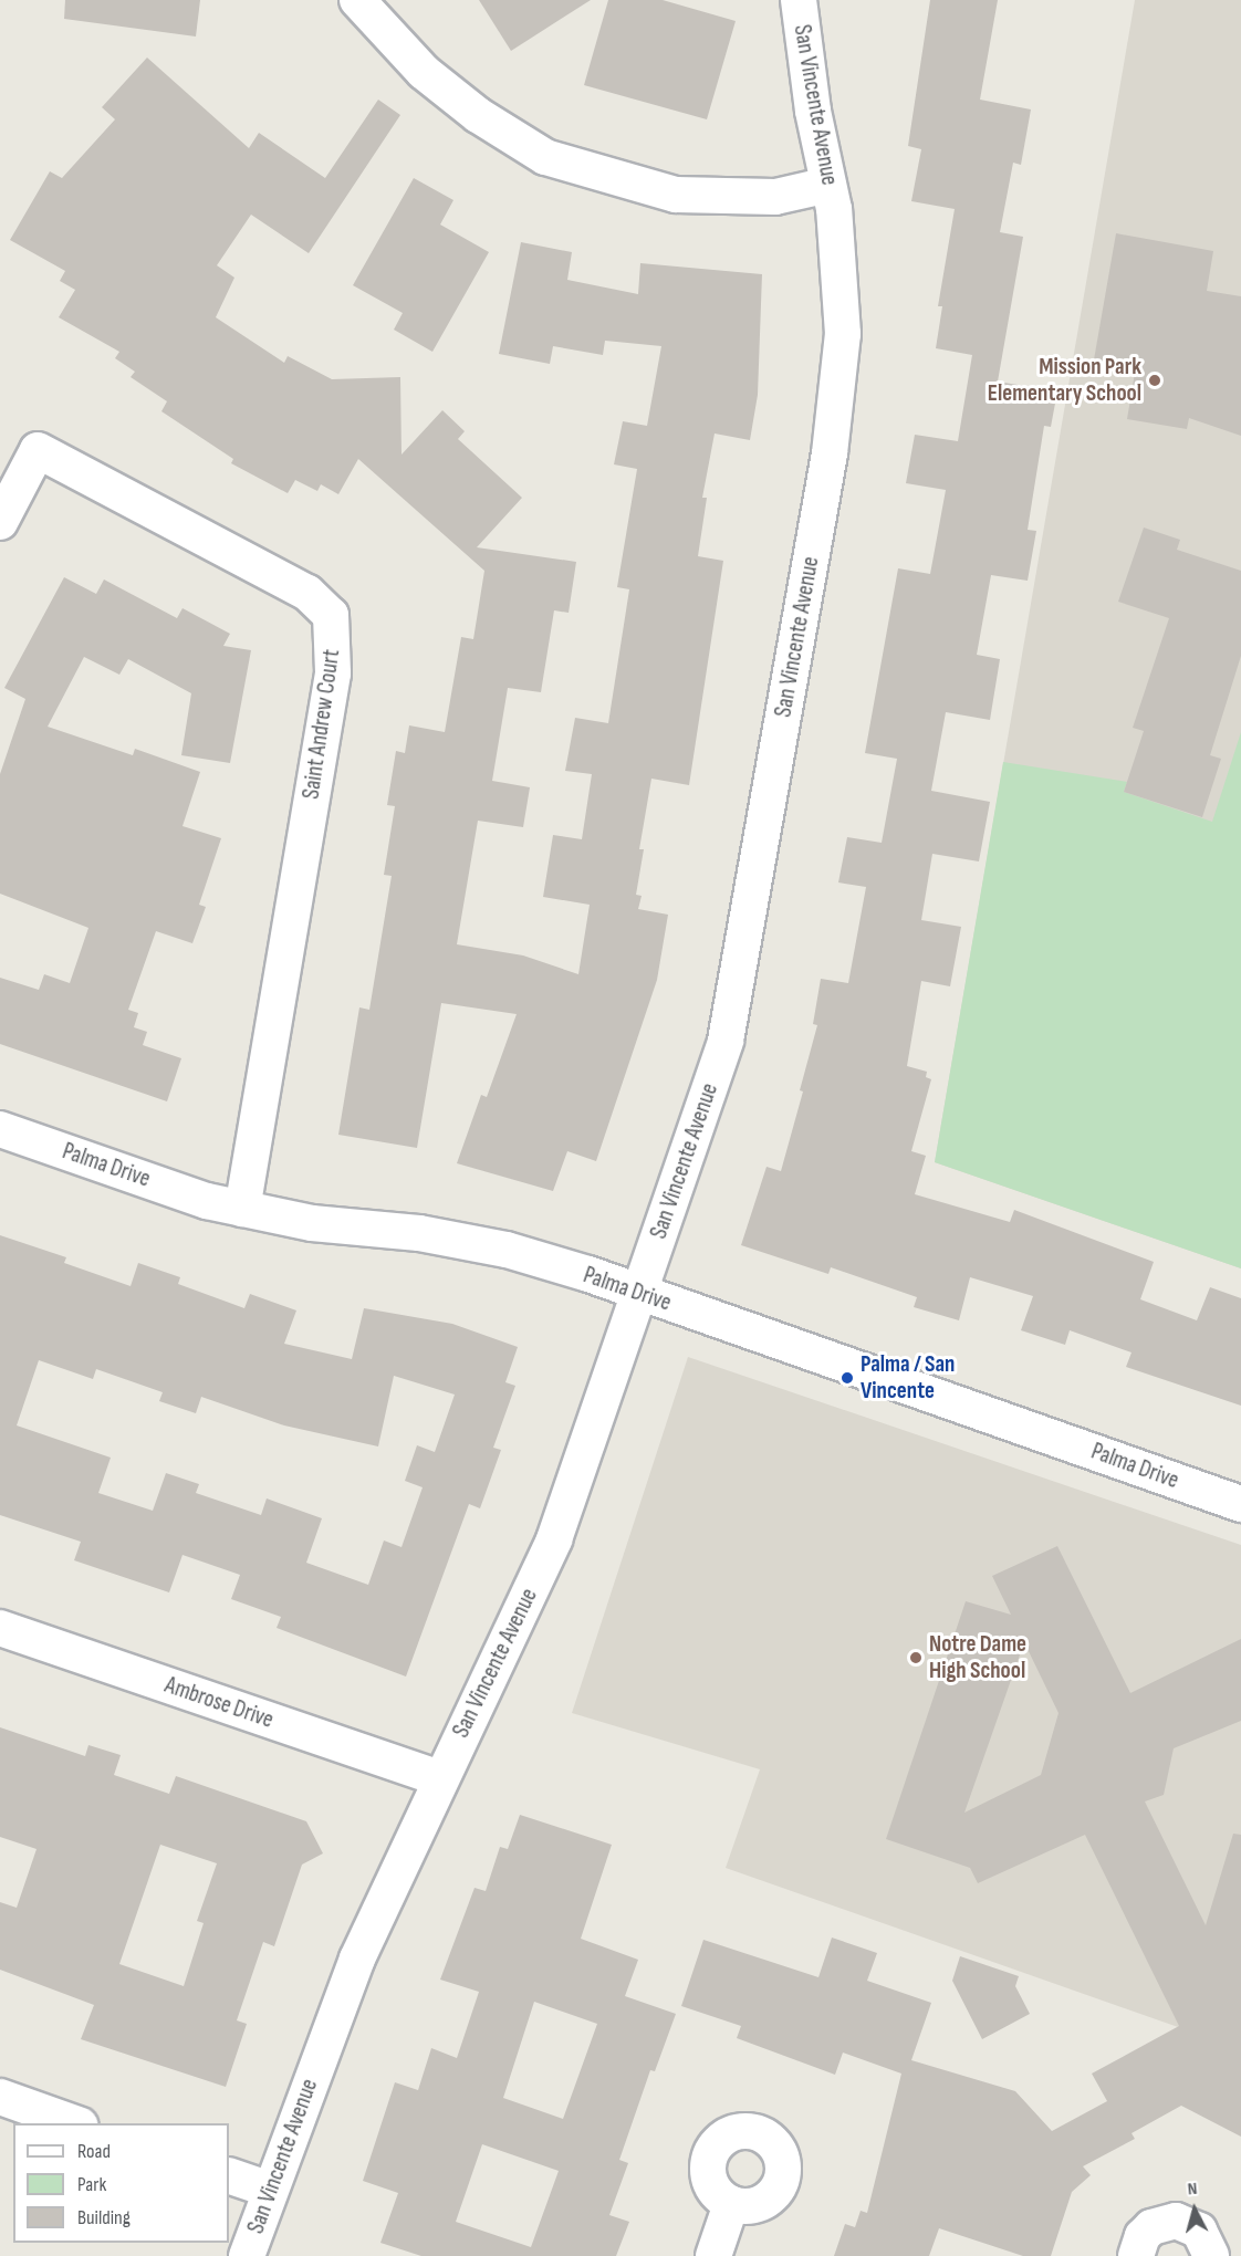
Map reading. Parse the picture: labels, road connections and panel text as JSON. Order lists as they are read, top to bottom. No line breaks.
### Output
{"streets":{"street":["San Vincente Avenue","Saint Andrew Court","Palma Drive","Ambrose Drive"]},"crossings":[["San Vincente Avenue","Palma Drive"],["San Vincente Avenue","Ambrose Drive"],["Saint Andrew Court","Palma Drive"]],"places":["Mission Park Elementary School","Palma / San Vincente","Notre Dame High School"],"legend":["Road","Park","Building"],"north":"top"}
